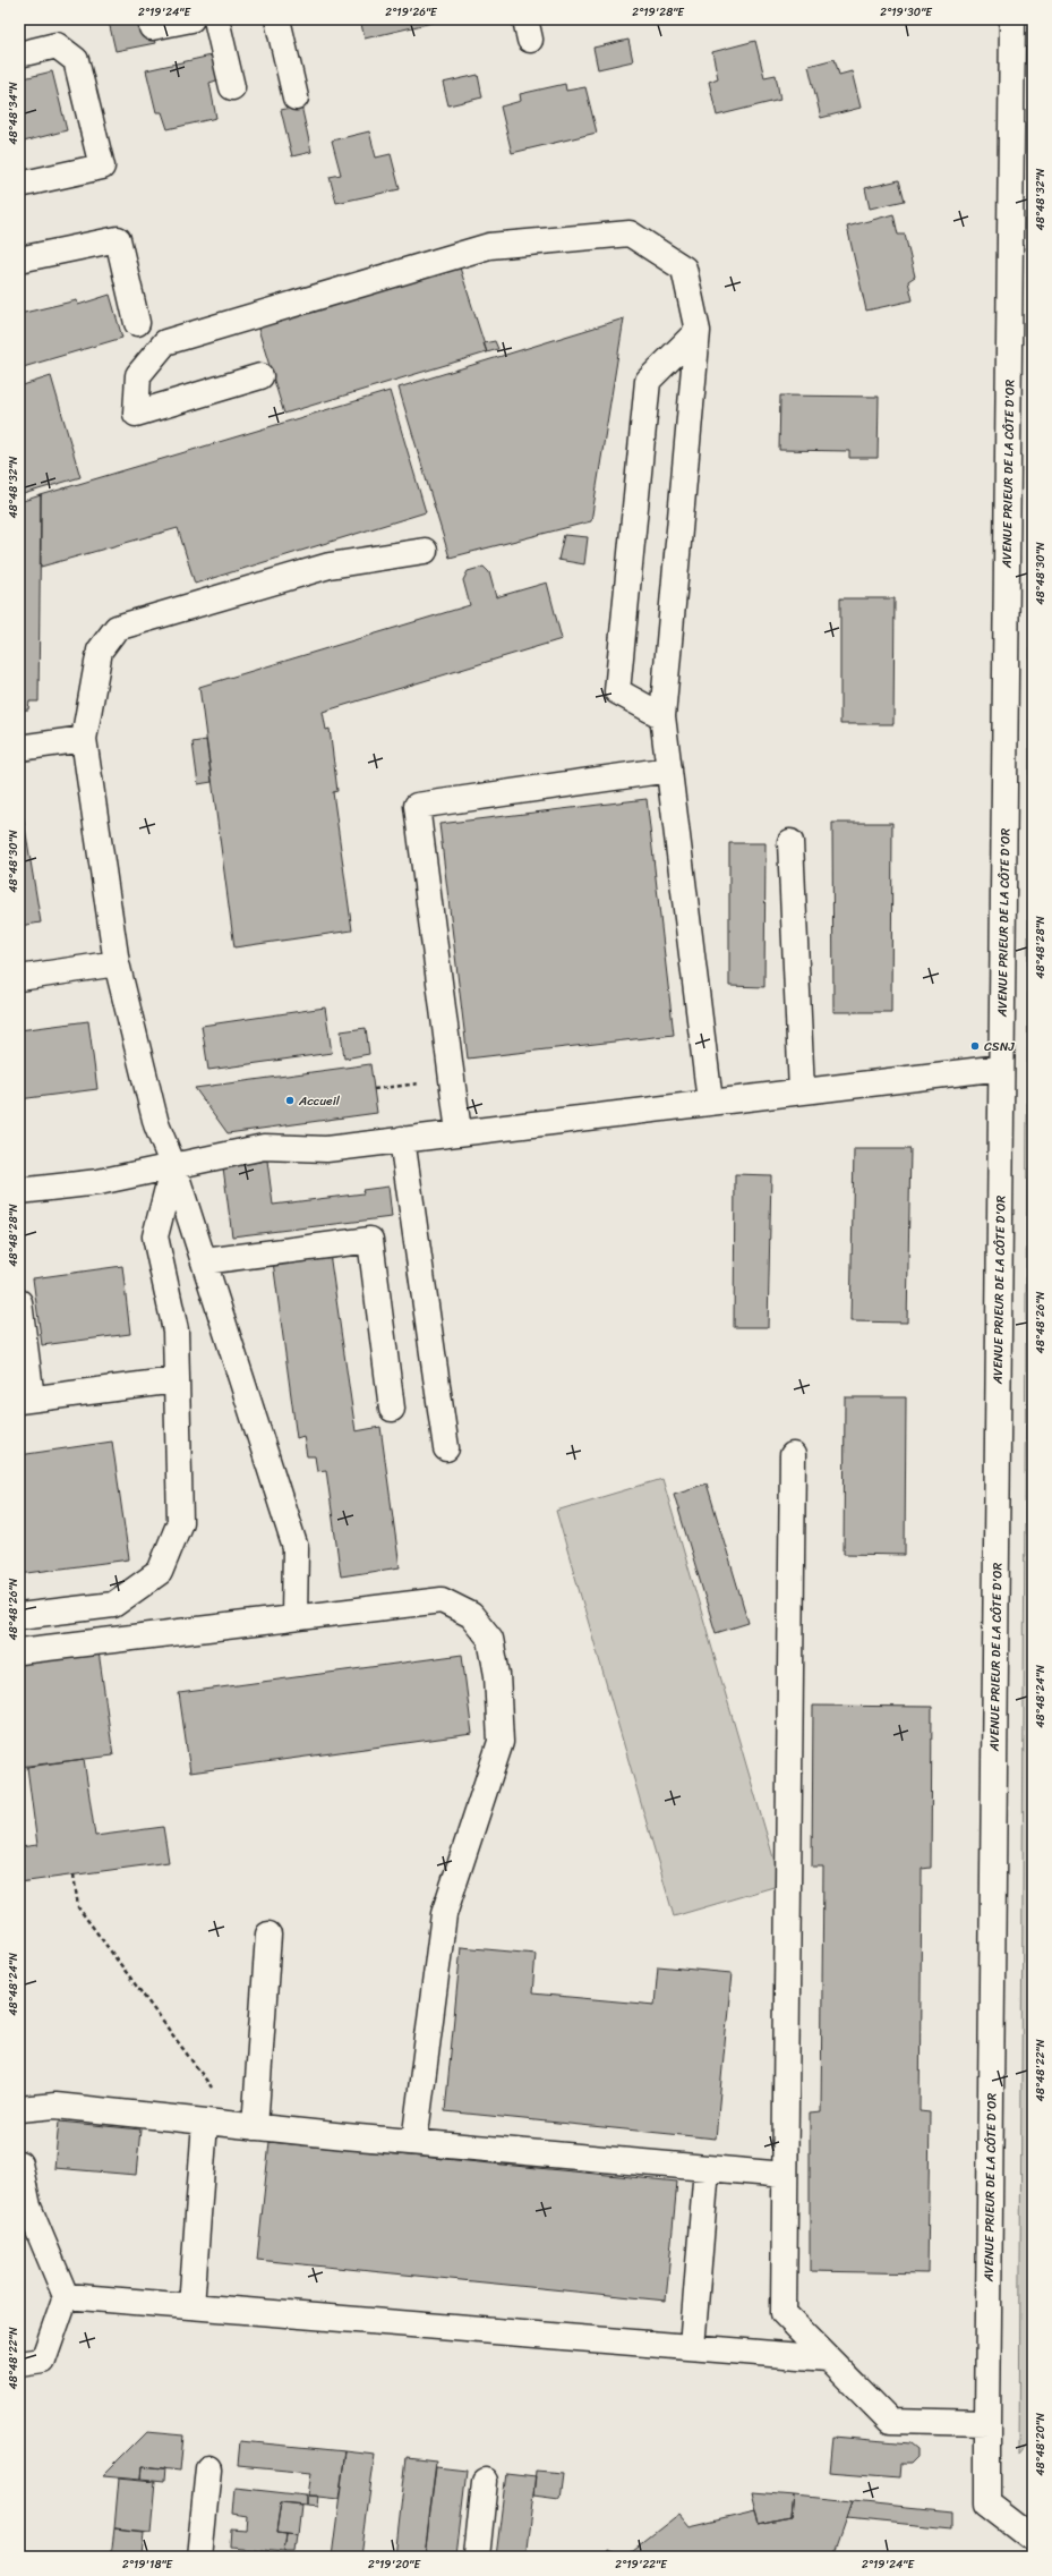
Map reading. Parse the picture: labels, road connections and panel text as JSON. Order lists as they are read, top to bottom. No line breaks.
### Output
{"streets":{"street":["AVENUE PRIEUR DE LA CÔTE D'OR"]},"places":["CSNJ","Accueil"],"coordinates":["2°19'24\"E","2°19'26\"E","2°19'28\"E","2°19'30\"E","48°48'34\"N","48°48'32\"N","48°48'30\"N","48°48'28\"N","48°48'26\"N","48°48'24\"N","48°48'22\"N","48°48'20\"N","2°19'18\"E","2°19'20\"E","2°19'22\"E"]}
